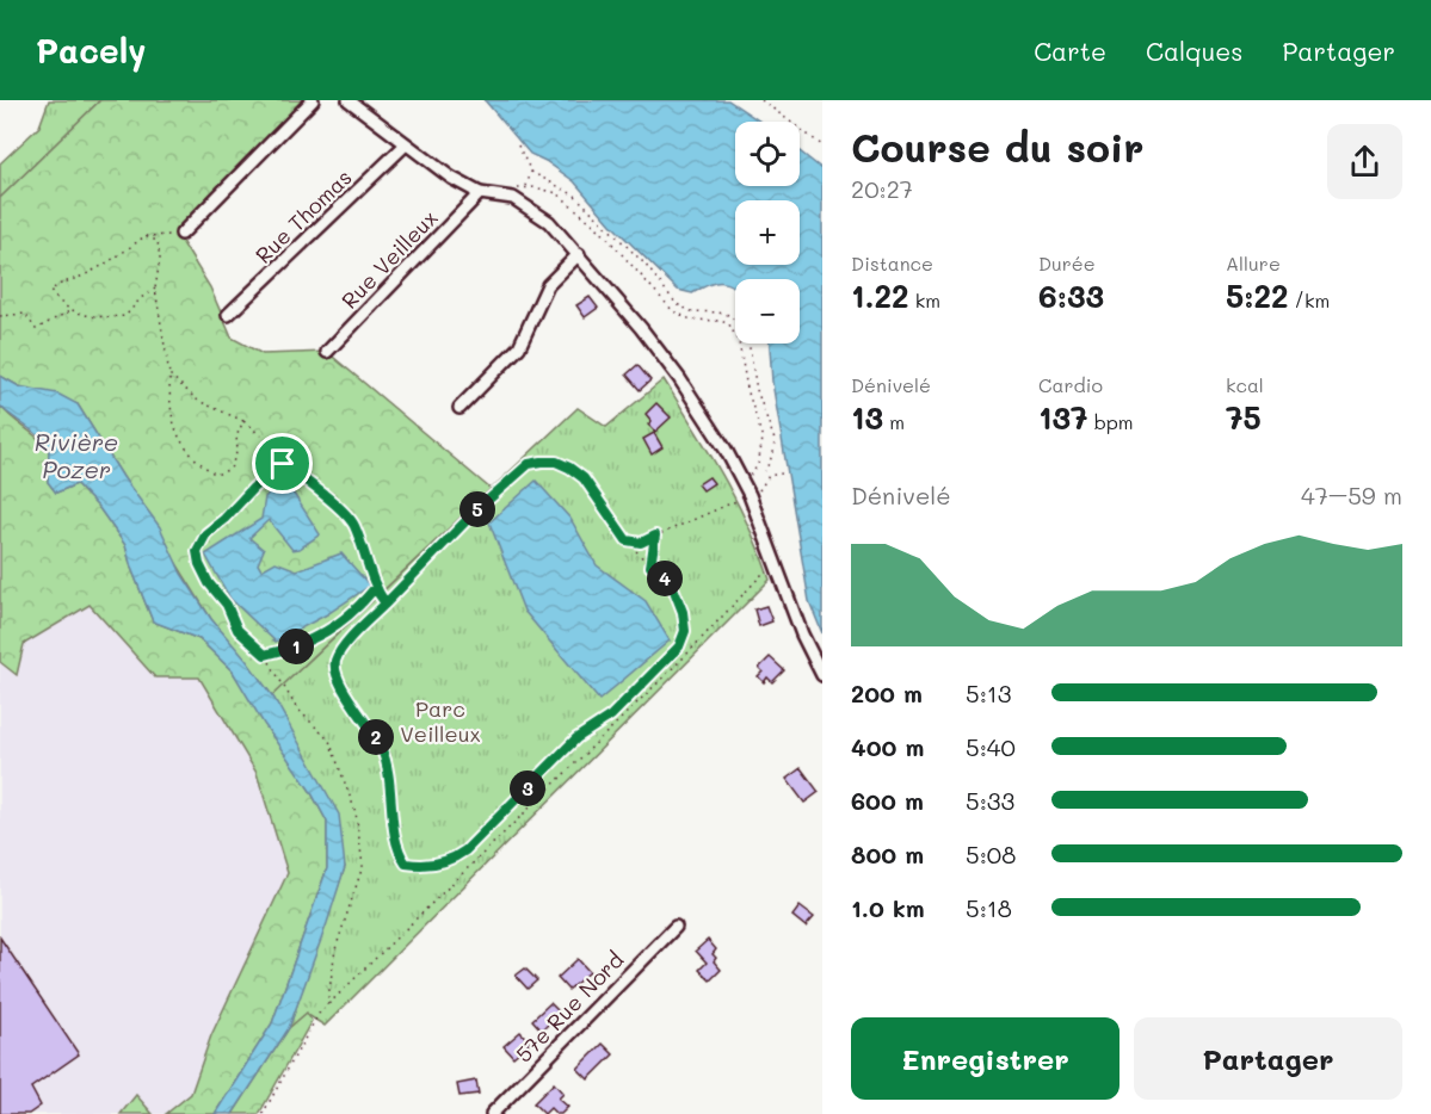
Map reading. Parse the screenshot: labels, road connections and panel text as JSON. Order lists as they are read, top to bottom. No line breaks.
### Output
{"streets":{"street":["Rue Thomas","Rue Veilleux","57e Rue Nord"]},"water":["Rivière Pozer"],"parks":["Parc Veilleux"],"page":{"header":"Pacely","nav":["Carte","Calques","Partager"],"heading":["Course du soir","20:27"],"map_buttons":["+","−"],"stats":[["Distance","1.22 km"],["Durée","6:33"],["Allure","5:22 /km"],["Dénivelé","13 m"],["Cardio","137 bpm"],["kcal","75"]],"chart":["Dénivelé","47–59 m"],"pins":["5","4","1","2","3"],"list":[{"name":"200 m","note":"5:13"},{"name":"400 m","note":"5:40"},{"name":"600 m","note":"5:33"},{"name":"800 m","note":"5:08"},{"name":"1.0 km","note":"5:18"}],"buttons":["Enregistrer","Partager"]}}
